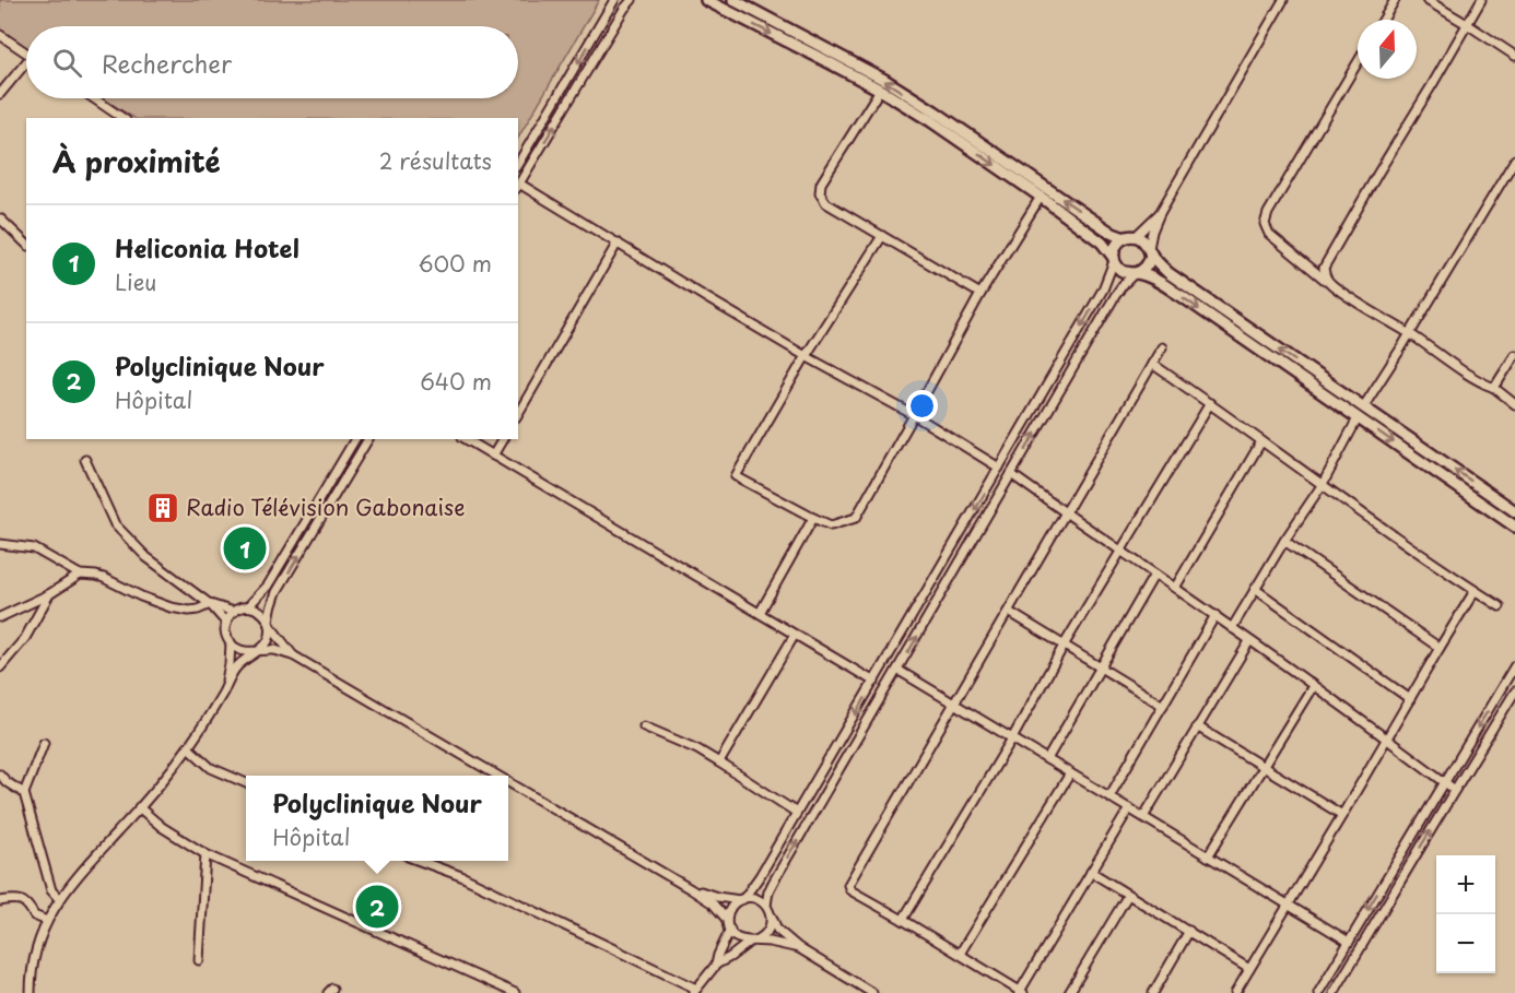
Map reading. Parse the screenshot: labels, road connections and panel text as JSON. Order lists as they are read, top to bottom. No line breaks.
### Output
{"places":{"building":["Radio Télévision Gabonaise"]},"north":"top","page":{"search":"Rechercher","heading":["À proximité","2 résultats"],"list":[{"mark":"1","name":"Heliconia Hotel","note":"Lieu","value":"600 m"},{"mark":"2","name":"Polyclinique Nour","note":"Hôpital","value":"640 m"}],"pins":["1","2"],"popup":["Polyclinique Nour","Hôpital"],"map_buttons":["+","−"]}}
